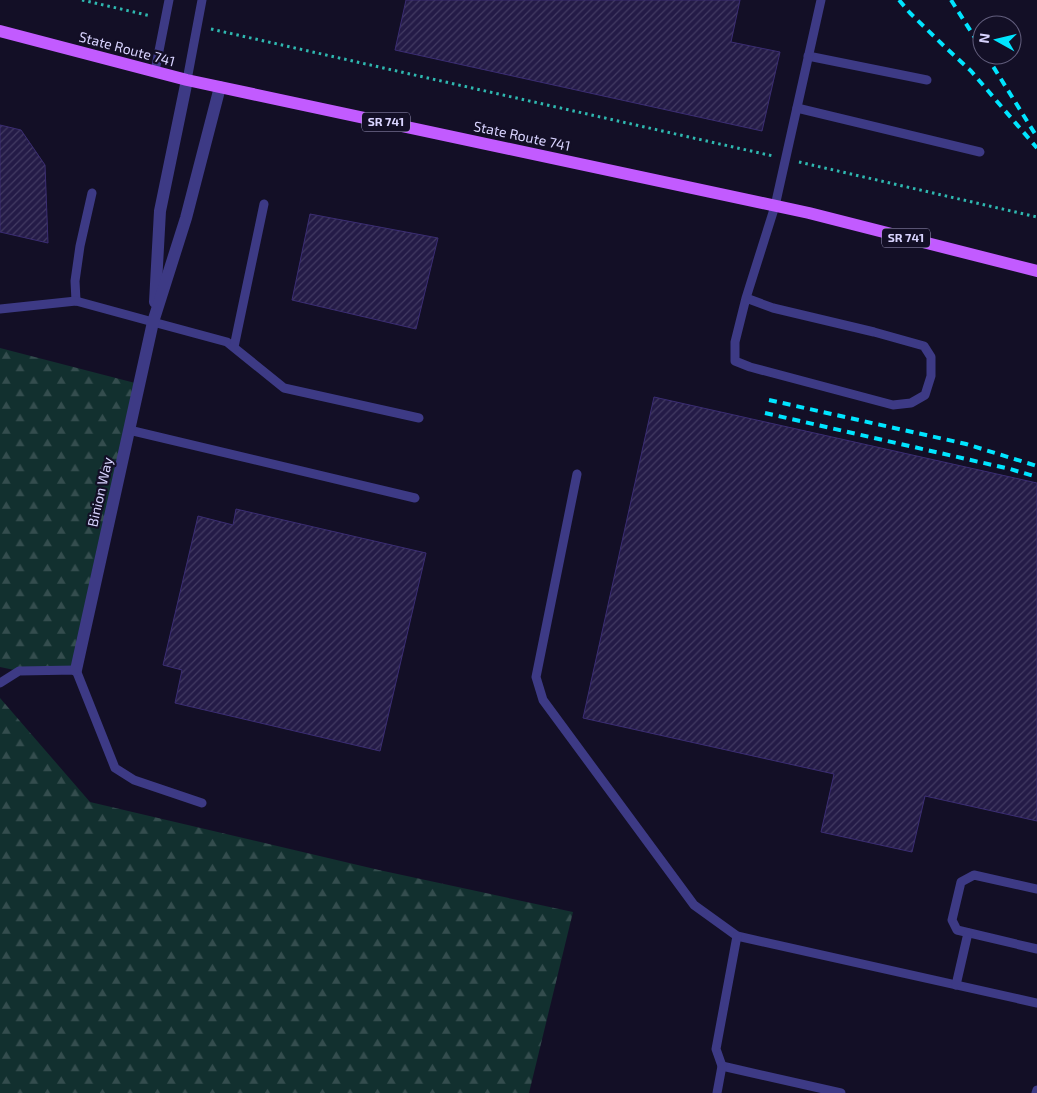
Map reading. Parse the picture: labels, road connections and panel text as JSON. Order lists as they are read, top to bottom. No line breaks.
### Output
{"streets":{"main road":["State Route 741","SR 741"],"street":["Binion Way"]},"crossings":[["State Route 741","Binion Way"]],"north":"left"}
